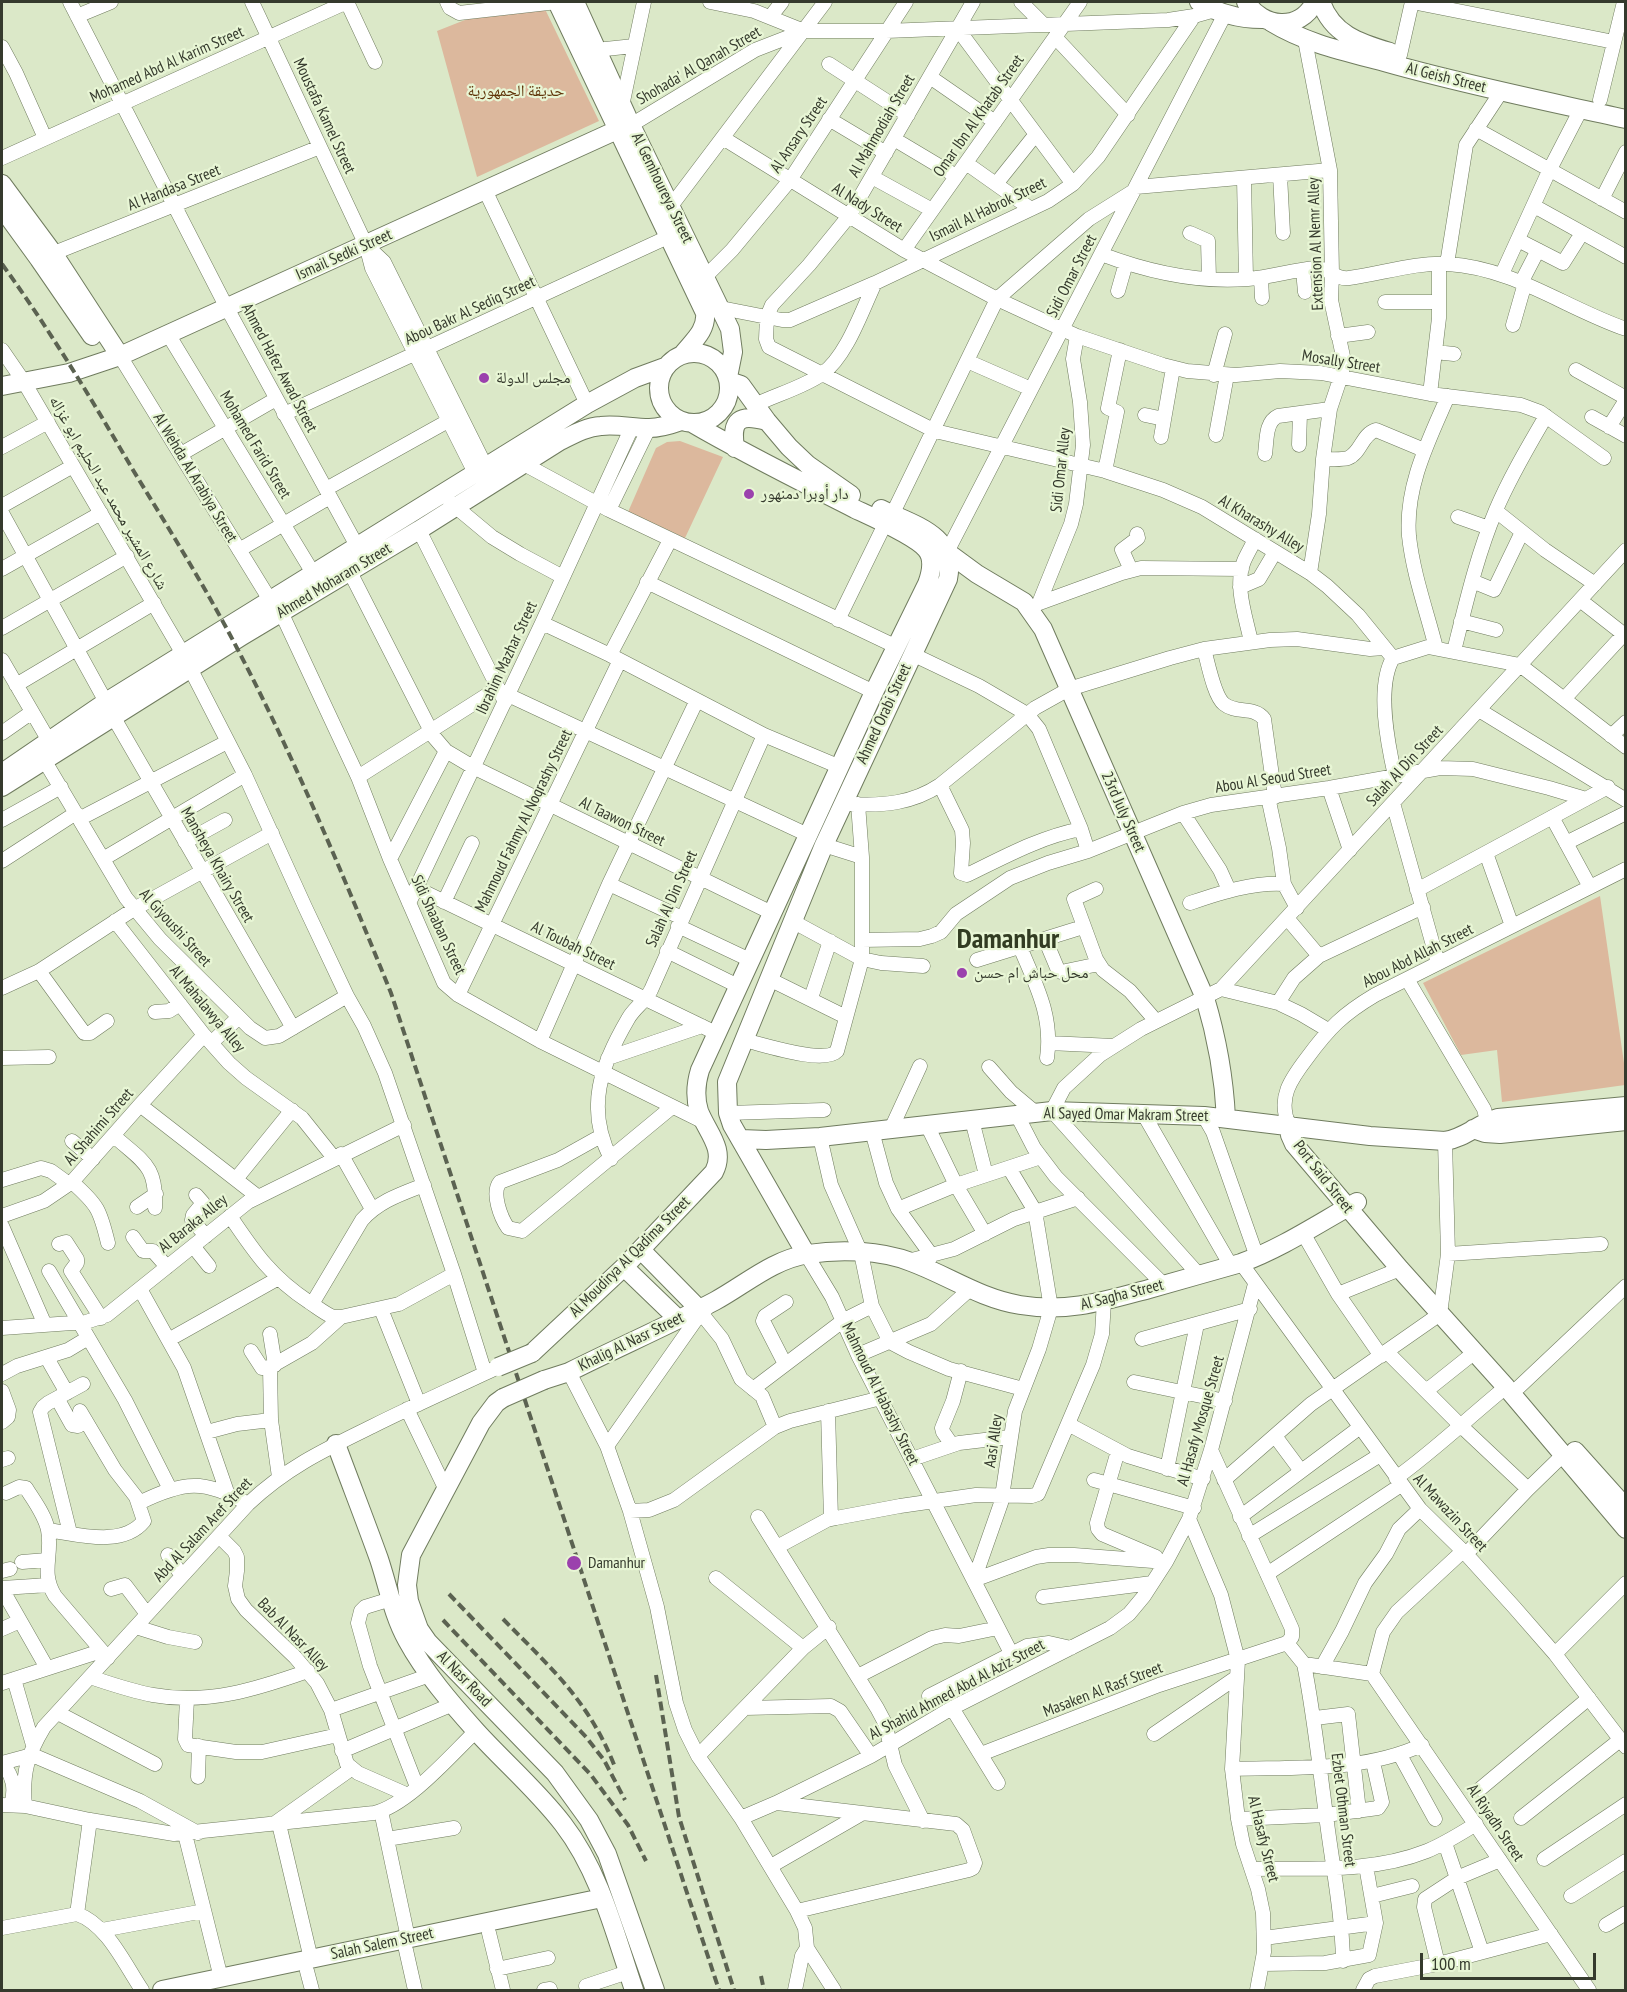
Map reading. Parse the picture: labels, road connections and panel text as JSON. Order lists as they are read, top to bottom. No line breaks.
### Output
{"streets":{"main road":["Al Geish Street","Al Gemhoureya Street","Ismail Sedki Street","Al Wehda Al Arabiya Street","Ahmed Moharam Street","Ahmed Orabi Street","23rd July Street","Al Sayed Omar Makram Street","Port Said Street","Al Moudirya Al Qadima Street","Al Sagha Street","Khalig Al Nasr Street","Mahmoud Al Habashy Street","Al Nasr Road","Salah Salem Street"],"street":["Mohamed Abd Al Karim Street","Shohada' Al Qanah Street","Moustafa Kamel Street","Omar Ibn Al Khatab Street","Al Mahmodiah Street","Al Ansary Street","Al Handasa Street","Al Nady Street","Ismail Al Habrok Street","Extension Al Nemr Alley","Sidi Omar Street","Abou Bakr Al Sediq Street","Mosally Street","Ahmed Hafez Awad Street","Mohamed Farid Street","Sidi Omar Alley","شارع المشير محمد عبد الحليم ابو غزاله","Al Kharashy Alley","Ibrahim Mazhar Street","Salah Al Din Street","Abou Al Seoud Street","Mahmoud Fahmy Al Noqrashy Street","Al Taawon Street","Mansheya Khairy Street","Sidi Shaaban Street","Al Giyoushi Street","Al Toubah Street","Abou Abd Allah Street","Al Mahalawya Alley","Al Shahimi Street","Al Baraka Alley","Al Hasafy Mosque Street","Aasi Alley","Al Mawazin Street","Abd Al Salam Aref Street","Bab Al Nasr Alley","Al Shahid Ahmed Abd Al Aziz Street","Masaken Al Rasf Street","Ezbet Othman Street","Al Riyadh Street","Al Hasafy Street"]},"crossings":[["Mohamed Abd Al Karim Street","Moustafa Kamel Street"],["Mohamed Abd Al Karim Street","Ahmed Hafez Awad Street"],["Shohada' Al Qanah Street","Al Geish Street"],["Shohada' Al Qanah Street","Omar Ibn Al Khatab Street"],["Shohada' Al Qanah Street","Al Mahmodiah Street"],["Shohada' Al Qanah Street","Al Ansary Street"],["Shohada' Al Qanah Street","Al Gemhoureya Street"],["Shohada' Al Qanah Street","Ismail Al Habrok Street"],["Shohada' Al Qanah Street","Ismail Sedki Street"],["Shohada' Al Qanah Street","Sidi Omar Street"],["Al Geish Street","Ismail Al Habrok Street"],["Al Geish Street","Extension Al Nemr Alley"],["Al Geish Street","Sidi Omar Street"],["Moustafa Kamel Street","Al Handasa Street"],["Moustafa Kamel Street","Ismail Sedki Street"],["Moustafa Kamel Street","Abou Bakr Al Sediq Street"],["Moustafa Kamel Street","Ahmed Moharam Street"],["Omar Ibn Al Khatab Street","Al Nady Street"],["Al Mahmodiah Street","Al Nady Street"],["Al Mahmodiah Street","Ismail Al Habrok Street"],["Al Mahmodiah Street","Al Kharashy Alley"],["Al Ansary Street","Al Gemhoureya Street"],["Al Ansary Street","Al Nady Street"],["Al Handasa Street","Ahmed Hafez Awad Street"],["Al Handasa Street","Al Wehda Al Arabiya Street"],["Al Gemhoureya Street","Ismail Al Habrok Street"],["Al Gemhoureya Street","Ismail Sedki Street"],["Al Gemhoureya Street","Abou Bakr Al Sediq Street"],["Al Gemhoureya Street","Ahmed Moharam Street"],["Al Gemhoureya Street","Ahmed Orabi Street"],["Al Nady Street","Ismail Al Habrok Street"],["Al Nady Street","Sidi Omar Street"],["Al Nady Street","Mosally Street"],["Ismail Al Habrok Street","Sidi Omar Street"],["Ismail Al Habrok Street","Al Kharashy Alley"],["Extension Al Nemr Alley","Mosally Street"],["Extension Al Nemr Alley","Al Kharashy Alley"],["Ismail Sedki Street","Ahmed Hafez Awad Street"],["Ismail Sedki Street","Mohamed Farid Street"],["Ismail Sedki Street","Al Wehda Al Arabiya Street"],["Ismail Sedki Street","شارع المشير محمد عبد الحليم ابو غزاله"],["Sidi Omar Street","Mosally Street"],["Sidi Omar Street","Al Kharashy Alley"],["Sidi Omar Street","Ahmed Orabi Street"],["Sidi Omar Street","23rd July Street"],["Abou Bakr Al Sediq Street","Ahmed Hafez Awad Street"],["Mosally Street","Sidi Omar Alley"],["Ahmed Hafez Awad Street","Ahmed Moharam Street"],["Mohamed Farid Street","Ahmed Moharam Street"],["Sidi Omar Alley","Al Kharashy Alley"],["Sidi Omar Alley","23rd July Street"],["Al Wehda Al Arabiya Street","Ahmed Moharam Street"],["Al Wehda Al Arabiya Street","Sidi Shaaban Street"],["شارع المشير محمد عبد الحليم ابو غزاله","Ahmed Moharam Street"],["شارع المشير محمد عبد الحليم ابو غزاله","Al Baraka Alley"],["شارع المشير محمد عبد الحليم ابو غزاله","Al Moudirya Al Qadima Street"],["شارع المشير محمد عبد الحليم ابو غزاله","Abd Al Salam Aref Street"],["Ahmed Moharam Street","Ibrahim Mazhar Street"],["Ahmed Moharam Street","Ahmed Orabi Street"],["Ahmed Moharam Street","Mansheya Khairy Street"],["Ahmed Moharam Street","Sidi Shaaban Street"],["Ahmed Moharam Street","Al Giyoushi Street"],["Ibrahim Mazhar Street","Al Taawon Street"],["Ibrahim Mazhar Street","Sidi Shaaban Street"],["Ibrahim Mazhar Street","Al Toubah Street"],["Ahmed Orabi Street","23rd July Street"],["Ahmed Orabi Street","Al Taawon Street"],["Ahmed Orabi Street","Sidi Shaaban Street"],["Ahmed Orabi Street","Al Toubah Street"],["Ahmed Orabi Street","Al Sayed Omar Makram Street"],["Ahmed Orabi Street","Al Moudirya Al Qadima Street"],["Ahmed Orabi Street","Mahmoud Al Habashy Street"],["Salah Al Din Street","Abou Al Seoud Street"],["Salah Al Din Street","23rd July Street"],["Salah Al Din Street","Al Taawon Street"],["Salah Al Din Street","Sidi Shaaban Street"],["Salah Al Din Street","Al Toubah Street"],["Abou Al Seoud Street","23rd July Street"],["23rd July Street","Al Sayed Omar Makram Street"],["Mahmoud Fahmy Al Noqrashy Street","Al Taawon Street"],["Mahmoud Fahmy Al Noqrashy Street","Sidi Shaaban Street"],["Mahmoud Fahmy Al Noqrashy Street","Al Toubah Street"],["Mansheya Khairy Street","Al Giyoushi Street"],["Sidi Shaaban Street","Al Moudirya Al Qadima Street"],["Al Giyoushi Street","Al Shahimi Street"],["Abou Abd Allah Street","Al Sayed Omar Makram Street"],["Abou Abd Allah Street","Port Said Street"],["Al Mahalawya Alley","Al Shahimi Street"],["Al Mahalawya Alley","Al Baraka Alley"],["Al Sayed Omar Makram Street","Port Said Street"],["Al Sayed Omar Makram Street","Mahmoud Al Habashy Street"],["Port Said Street","Al Sagha Street"],["Al Moudirya Al Qadima Street","Abd Al Salam Aref Street"],["Al Sagha Street","Khalig Al Nasr Street"],["Al Sagha Street","Mahmoud Al Habashy Street"],["Al Sagha Street","Aasi Alley"],["Al Sagha Street","Al Mawazin Street"],["Khalig Al Nasr Street","Mahmoud Al Habashy Street"],["Khalig Al Nasr Street","Al Nasr Road"],["Mahmoud Al Habashy Street","Aasi Alley"],["Al Hasafy Mosque Street","Al Mawazin Street"],["Al Hasafy Mosque Street","Al Shahid Ahmed Abd Al Aziz Street"],["Al Hasafy Mosque Street","Al Hasafy Street"],["Abd Al Salam Aref Street","Bab Al Nasr Alley"],["Abd Al Salam Aref Street","Al Nasr Road"],["Al Nasr Road","Salah Salem Street"],["Masaken Al Rasf Street","Al Hasafy Street"]],"districts":["Damanhur"],"parks":["حديقة الجمهورية"],"places":["مجلس الدولة","دار أوبرا دمنهور","محل حباش ام حسن","Damanhur"],"scale_bar":"100 m"}
